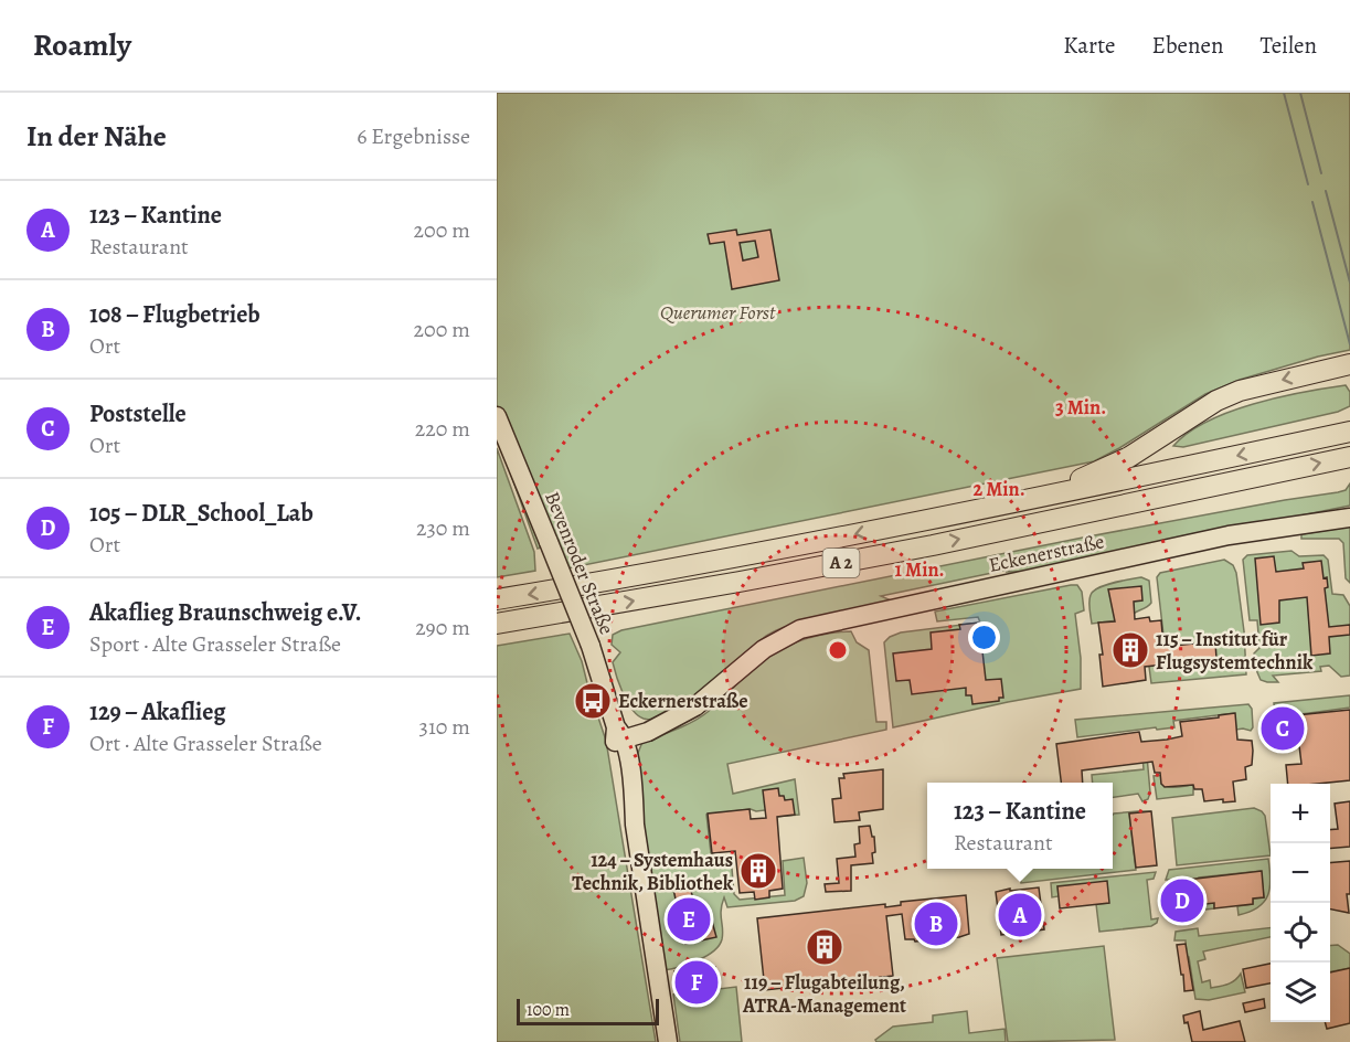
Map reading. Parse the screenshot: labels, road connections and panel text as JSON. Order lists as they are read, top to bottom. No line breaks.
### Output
{"streets":{"highway":["A 2"],"main road":["Eckenerstraße","Bevenroder Straße"]},"crossings":[["Eckenerstraße","Bevenroder Straße"]],"parks":["Querumer Forst"],"places":{"building":["115 – Institut für Flugsystemtechnik","124 – Systemhaus Technik, Bibliothek","119 – Flugabteilung, ATRA-Management"],"bus stop":["Eckernerstraße"]},"scale_bar":"100 m","page":{"header":"Roamly","nav":["Karte","Ebenen","Teilen"],"heading":["In der Nähe","6 Ergebnisse"],"list":[{"mark":"A","name":"123 – Kantine","note":"Restaurant","value":"200 m"},{"mark":"B","name":"108 – Flugbetrieb","note":"Ort","value":"200 m"},{"mark":"C","name":"Poststelle","note":"Ort","value":"220 m"},{"mark":"D","name":"105 – DLR_School_Lab","note":"Ort","value":"230 m"},{"mark":"E","name":"Akaflieg Braunschweig e.V.","note":"Sport · Alte Grasseler Straße","value":"290 m"},{"mark":"F","name":"129 – Akaflieg","note":"Ort · Alte Grasseler Straße","value":"310 m"}],"pins":["C","D","A","E","B","F"],"popup":["123 – Kantine","Restaurant"],"map_buttons":["+","−"],"scale":"100 m"},"rings":["3 Min.","2 Min.","1 Min."]}
